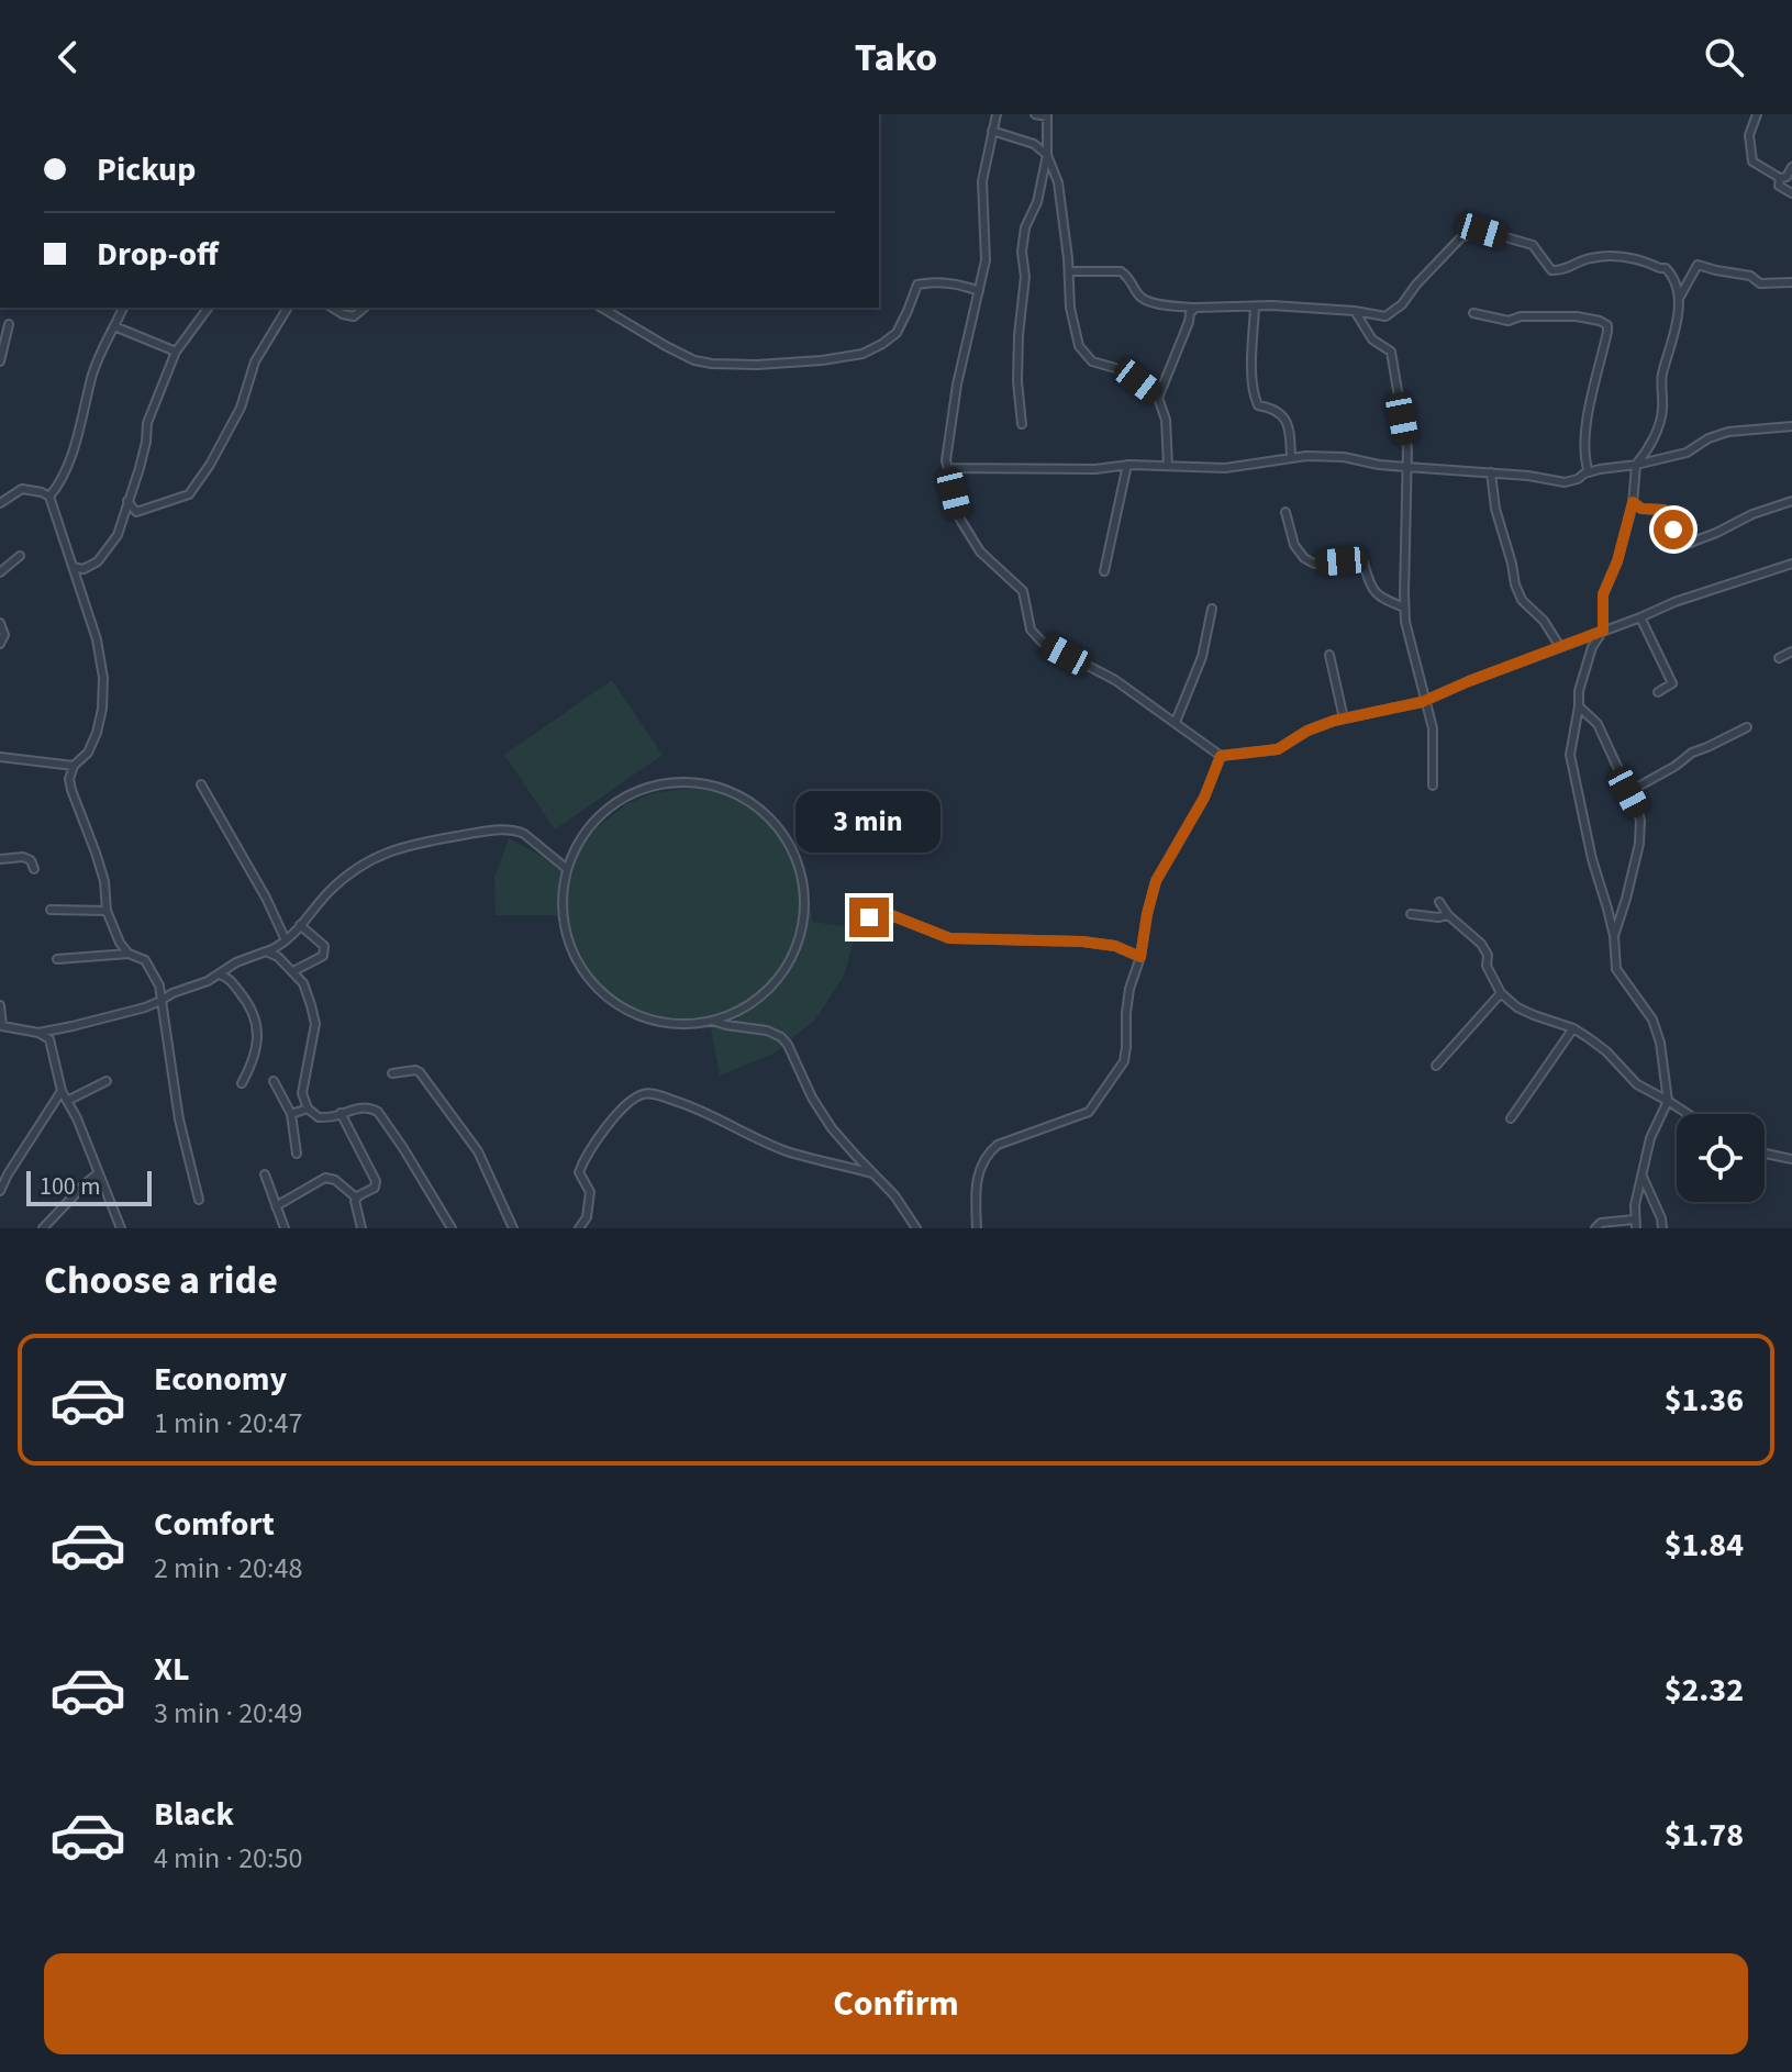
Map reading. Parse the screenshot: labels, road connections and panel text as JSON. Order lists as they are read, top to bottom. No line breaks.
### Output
{"scale_bar":"100 m","page":{"header":"Tako","banner":["Pickup","Drop-off"],"bubble":"3 min","scale":"100 m","heading":"Choose a ride","list":[{"name":"Economy","note":"1 min · 20:47","value":"$1.36"},{"name":"Comfort","note":"2 min · 20:48","value":"$1.84"},{"name":"XL","note":"3 min · 20:49","value":"$2.32"},{"name":"Black","note":"4 min · 20:50","value":"$1.78"}],"buttons":"Confirm"}}
